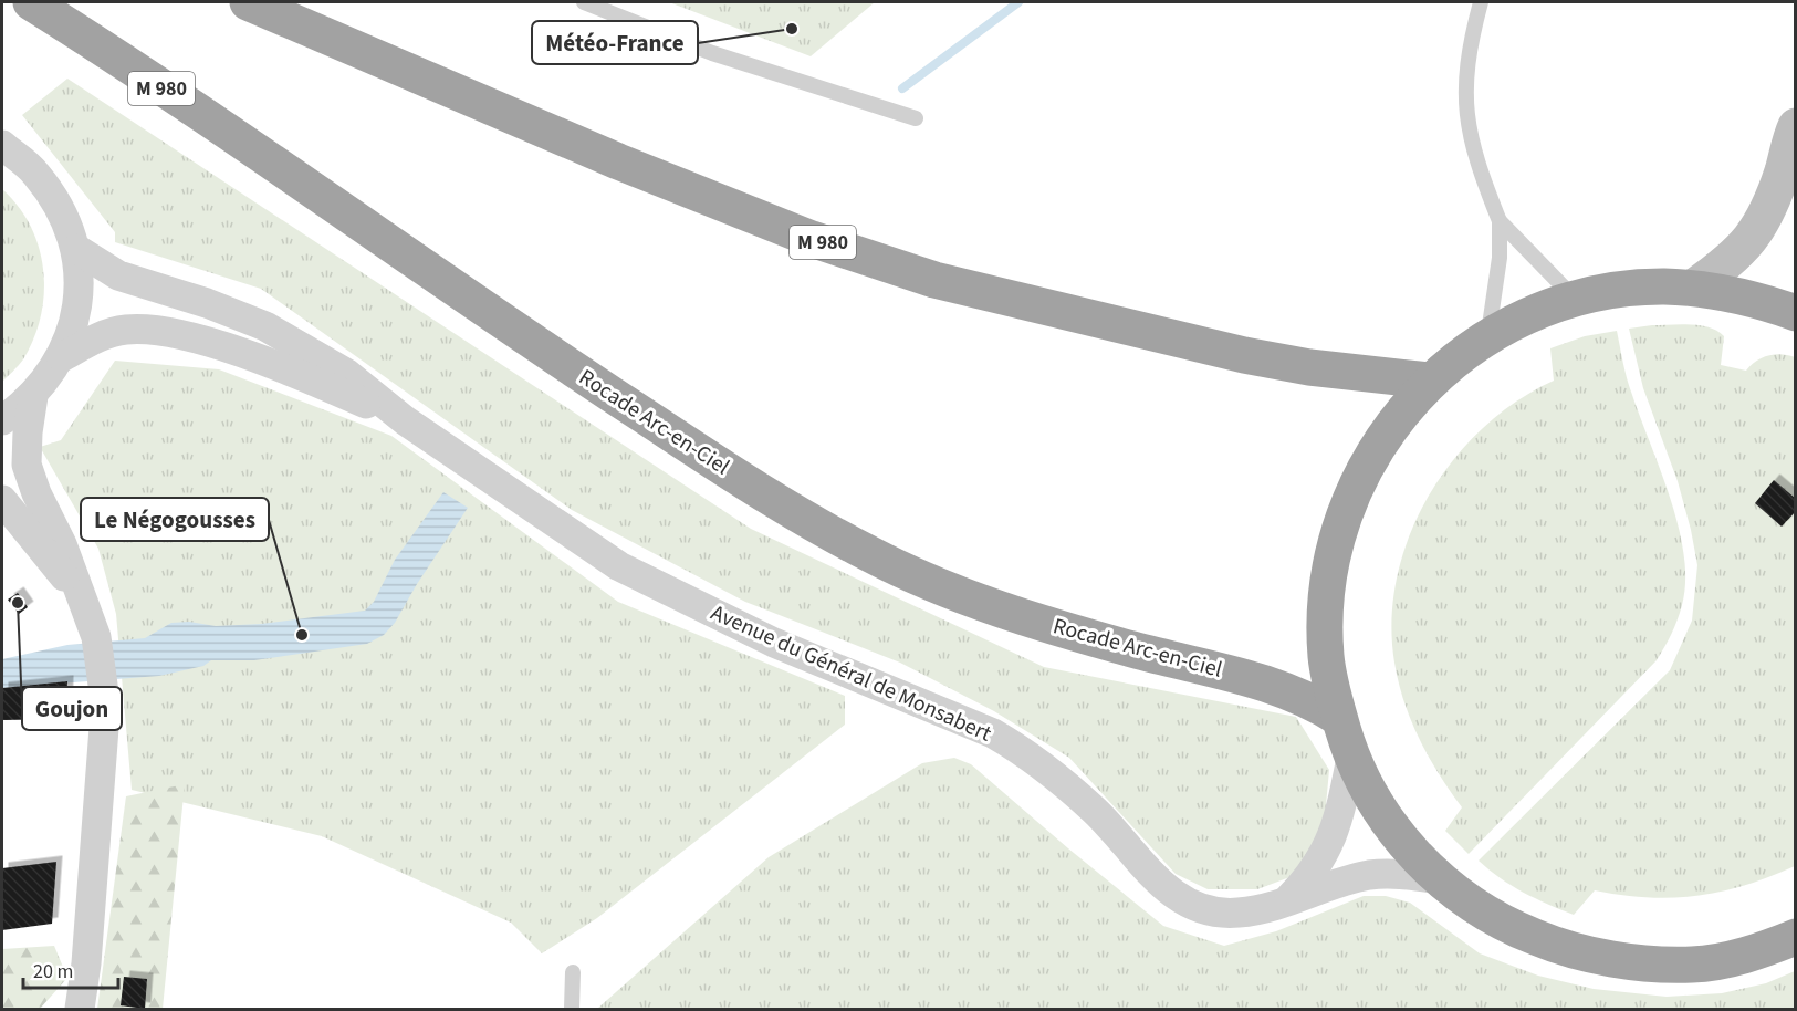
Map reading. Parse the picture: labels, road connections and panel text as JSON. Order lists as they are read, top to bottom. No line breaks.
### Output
{"streets":{"highway":["M 980","Rocade Arc-en-Ciel"],"street":["Avenue du Général de Monsabert"]},"places":["Météo-France","Goujon","Le Négogousses"],"scale_bar":"20 m"}
